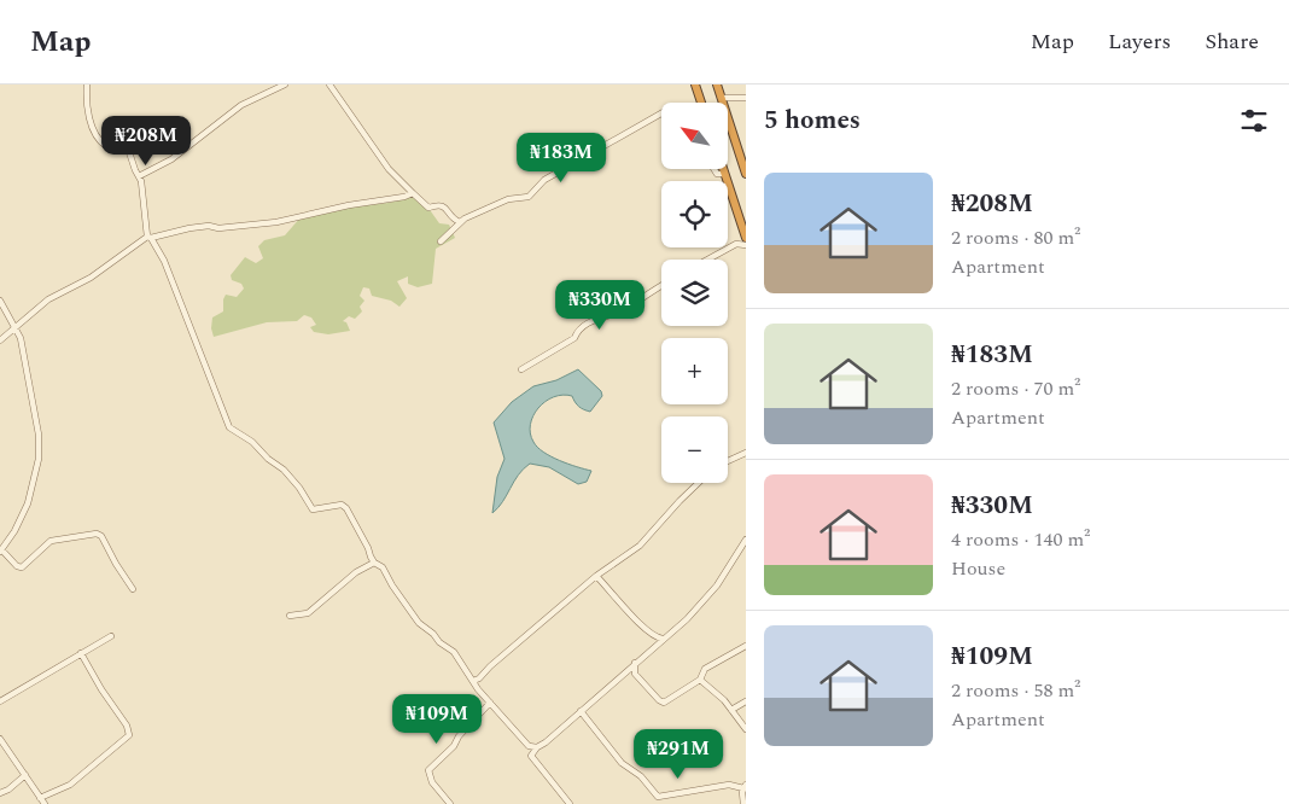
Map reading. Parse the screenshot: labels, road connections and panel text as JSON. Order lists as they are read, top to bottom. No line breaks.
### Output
{"north":"top left","page":{"header":"Map","nav":["Map","Layers","Share"],"heading":"5 homes","map_buttons":["+","−"],"price":["₦208M","₦183M","₦330M","₦109M","₦291M"],"list":[{"name":"₦208M","note":"2 rooms · 80 m² · Apartment"},{"name":"₦183M","note":"2 rooms · 70 m² · Apartment"},{"name":"₦330M","note":"4 rooms · 140 m² · House"},{"name":"₦109M","note":"2 rooms · 58 m² · Apartment"}]}}
